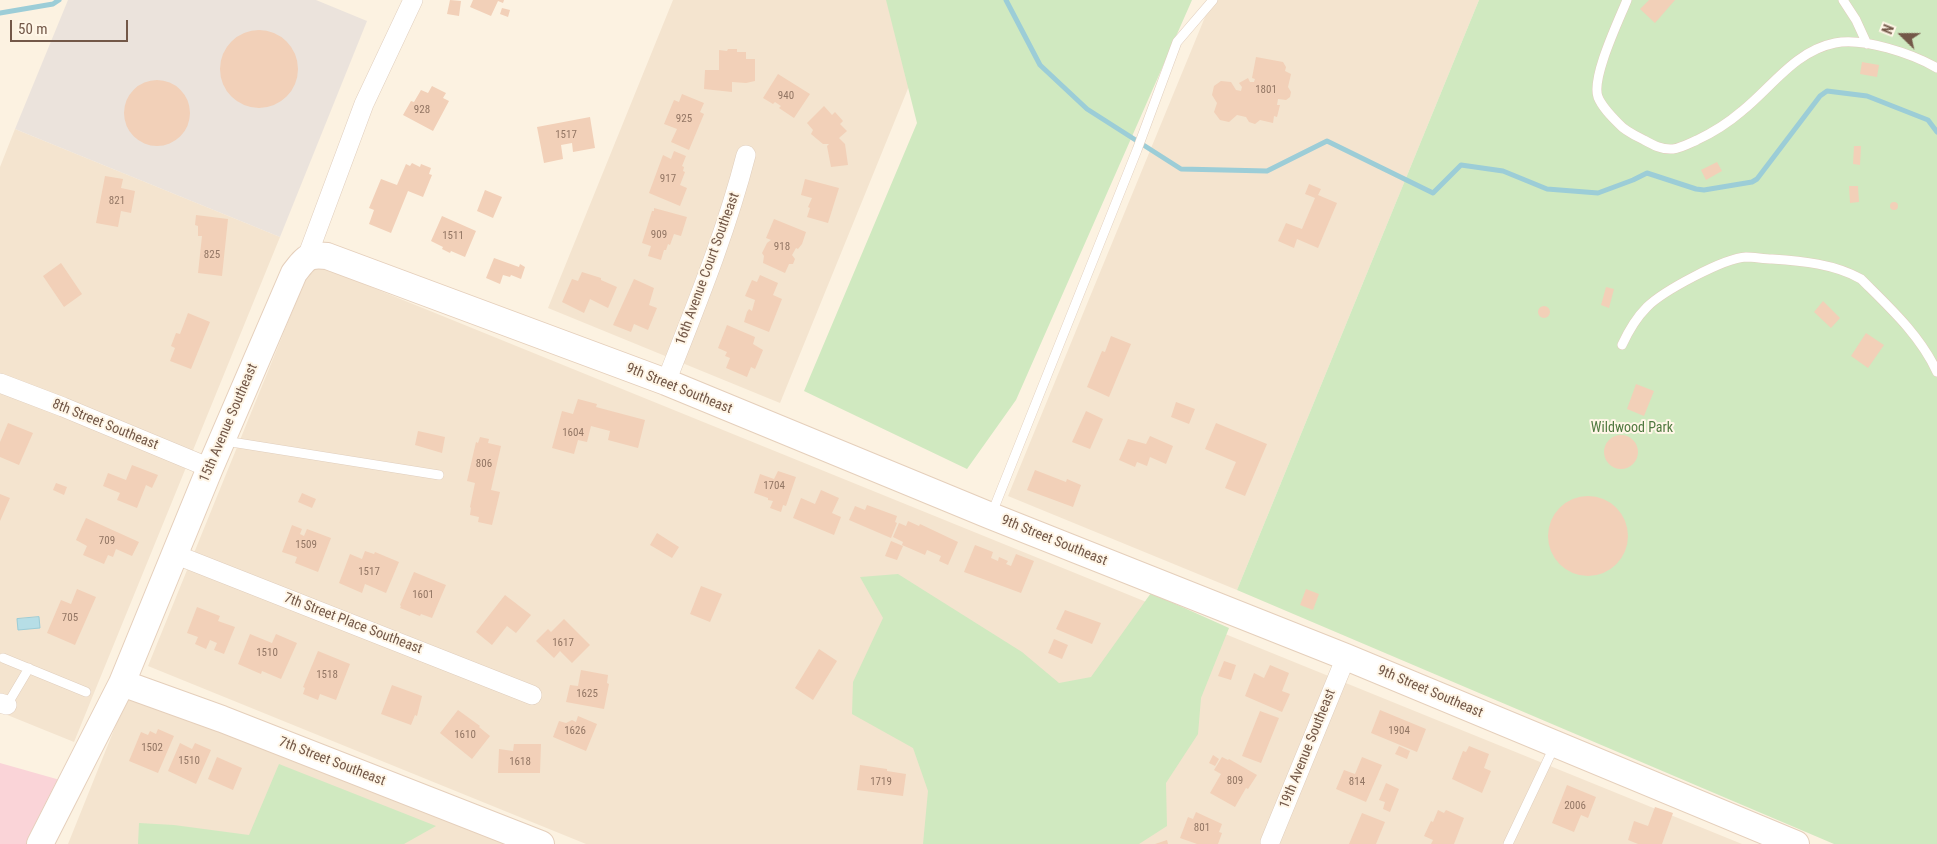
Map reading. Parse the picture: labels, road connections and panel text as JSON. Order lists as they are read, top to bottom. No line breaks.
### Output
{"streets":{"street":["16th Avenue Court Southeast","9th Street Southeast","15th Avenue Southeast","8th Street Southeast","7th Street Place Southeast","19th Avenue Southeast","7th Street Southeast"]},"crossings":[["16th Avenue Court Southeast","9th Street Southeast"],["9th Street Southeast","15th Avenue Southeast"],["9th Street Southeast","19th Avenue Southeast"],["15th Avenue Southeast","8th Street Southeast"],["15th Avenue Southeast","7th Street Place Southeast"],["15th Avenue Southeast","7th Street Southeast"]],"parks":["Wildwood Park"],"house_numbers":["1801","940","928","925","1517","917","821","909","1511","918","825","1604","806","1704","709","1509","1517","1601","705","1617","1510","1518","1625","1626","1904","1610","1502","1510","1618","809","1719","814","2006","801"],"scale_bar":"50 m","north":"left"}
